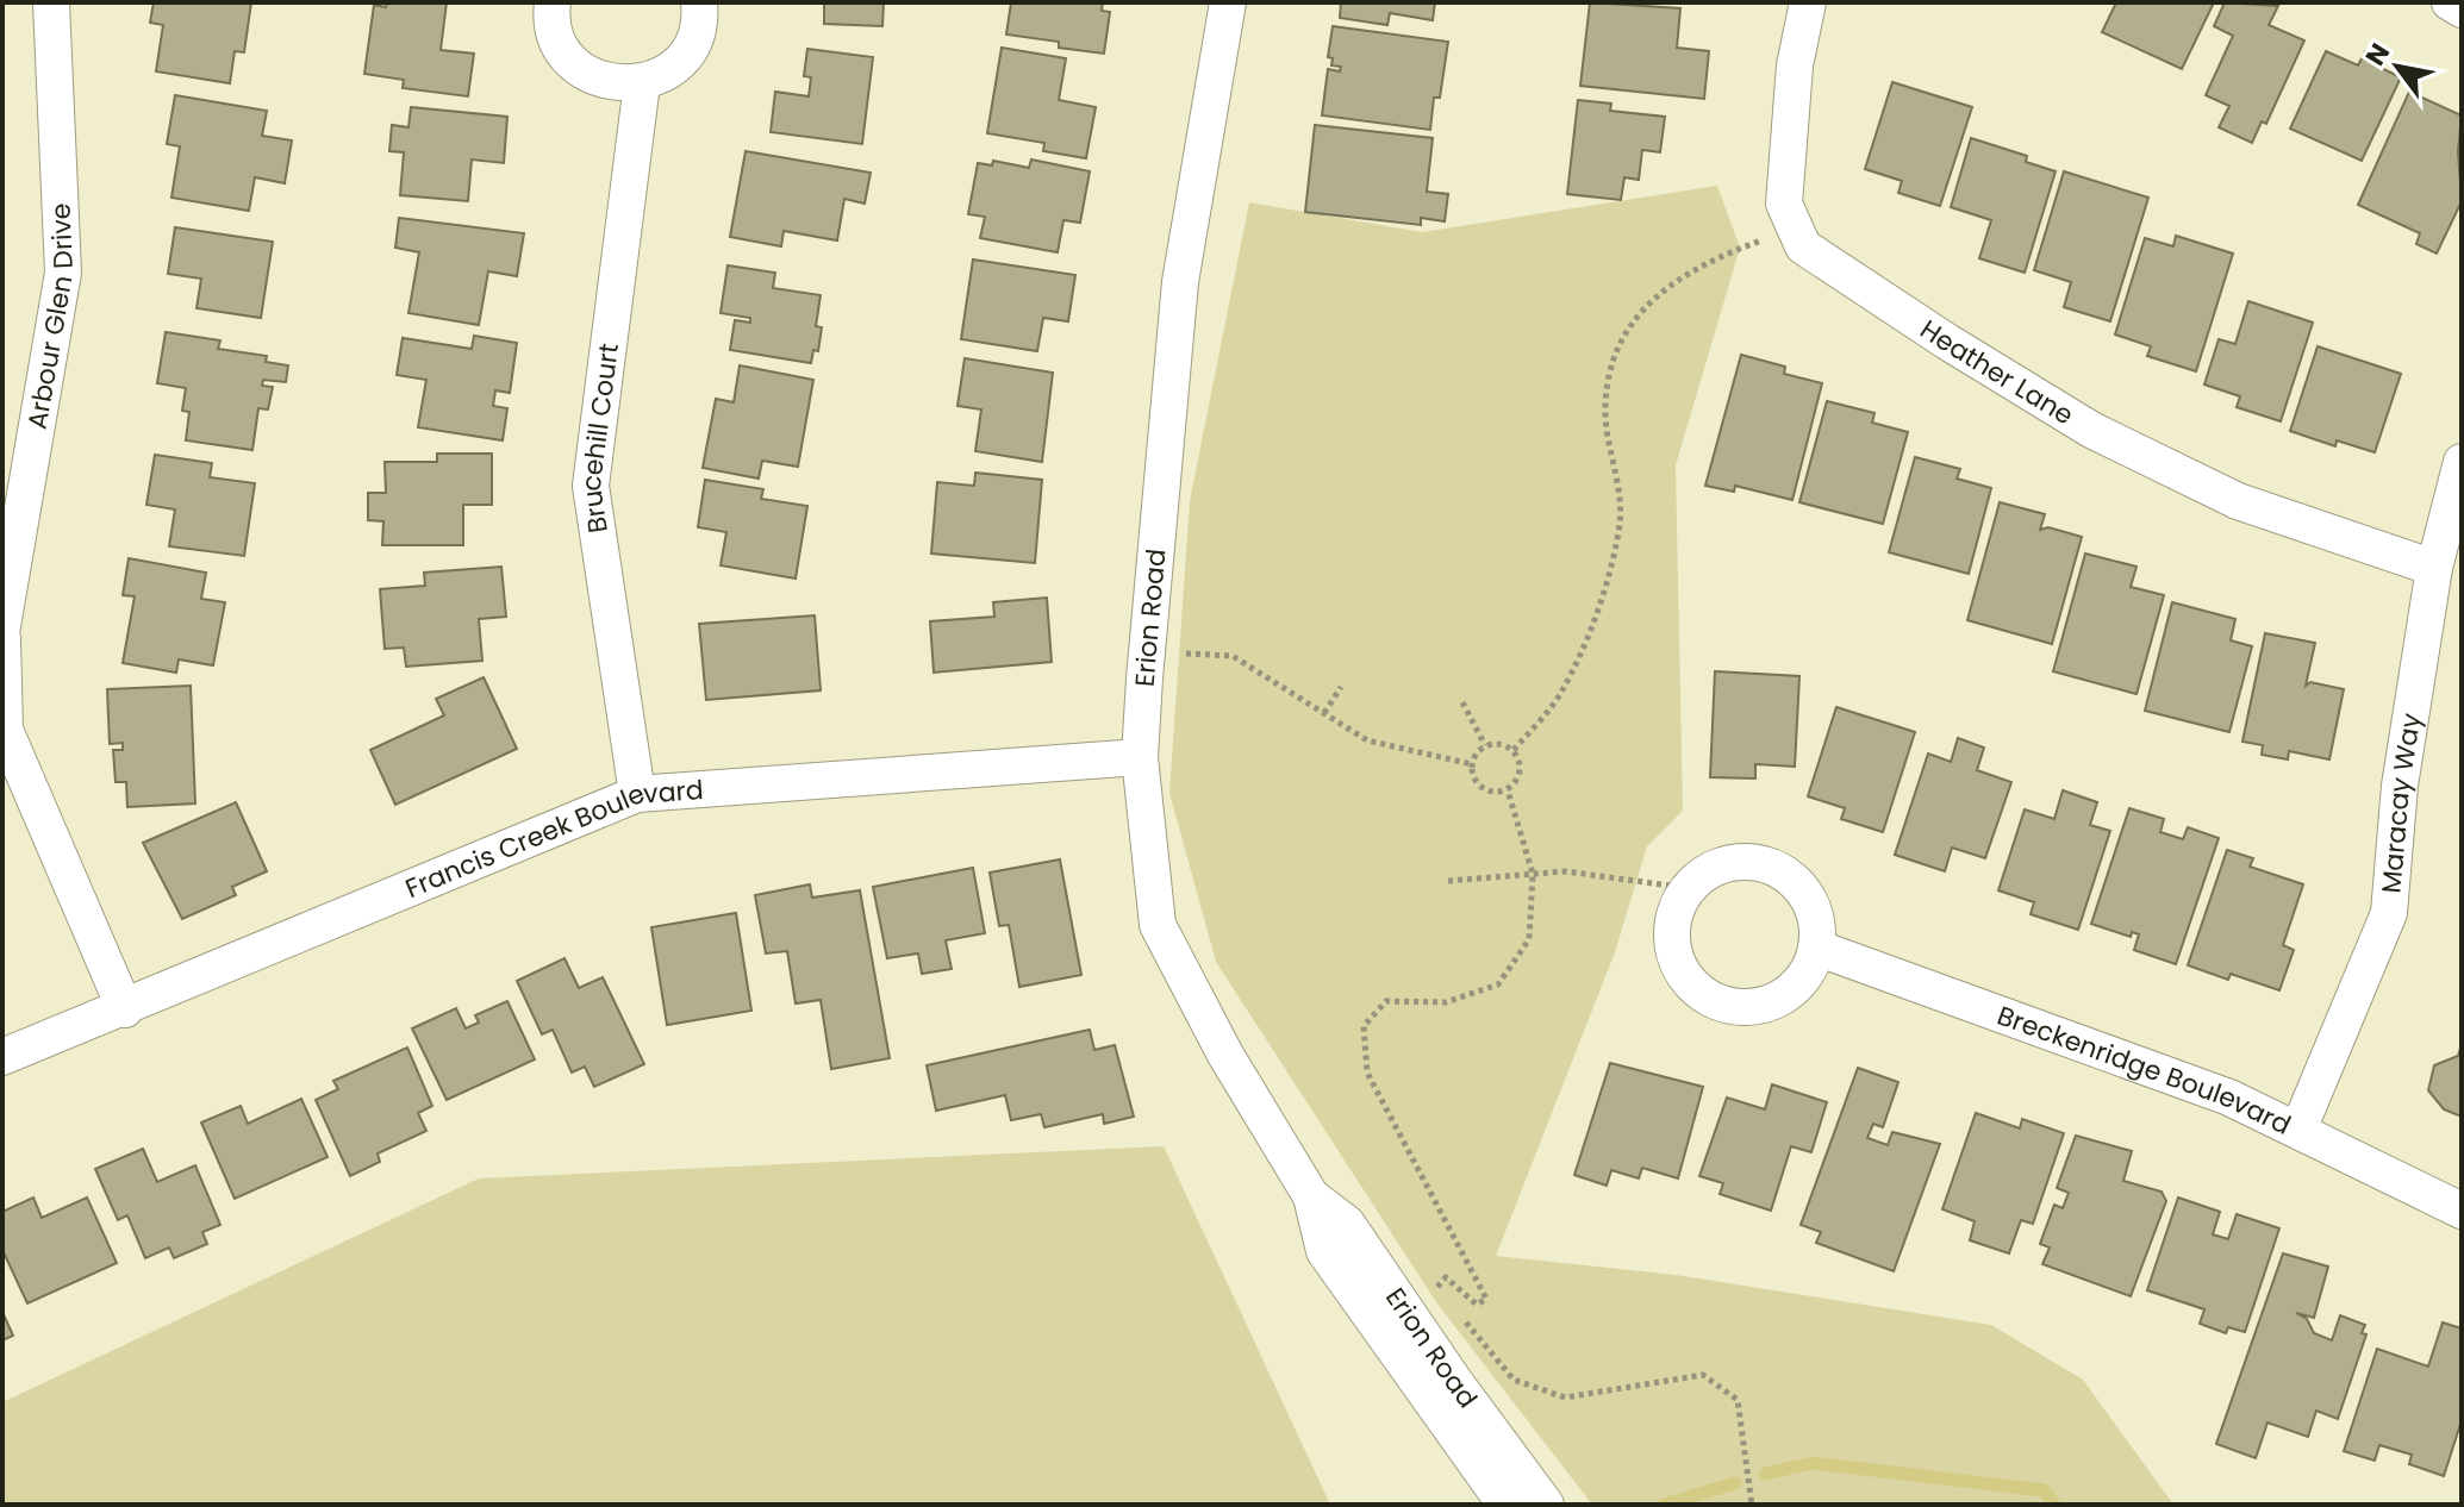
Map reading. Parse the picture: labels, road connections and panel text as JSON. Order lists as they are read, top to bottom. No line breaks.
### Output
{"streets":{"street":["Arbour Glen Drive","Heather Lane","Brucehill Court","Erion Road","Maracay Way","Francis Creek Boulevard","Breckenridge Boulevard"]},"crossings":[["Heather Lane","Maracay Way"],["Brucehill Court","Francis Creek Boulevard"],["Erion Road","Francis Creek Boulevard"],["Maracay Way","Breckenridge Boulevard"]],"north":"top left"}
